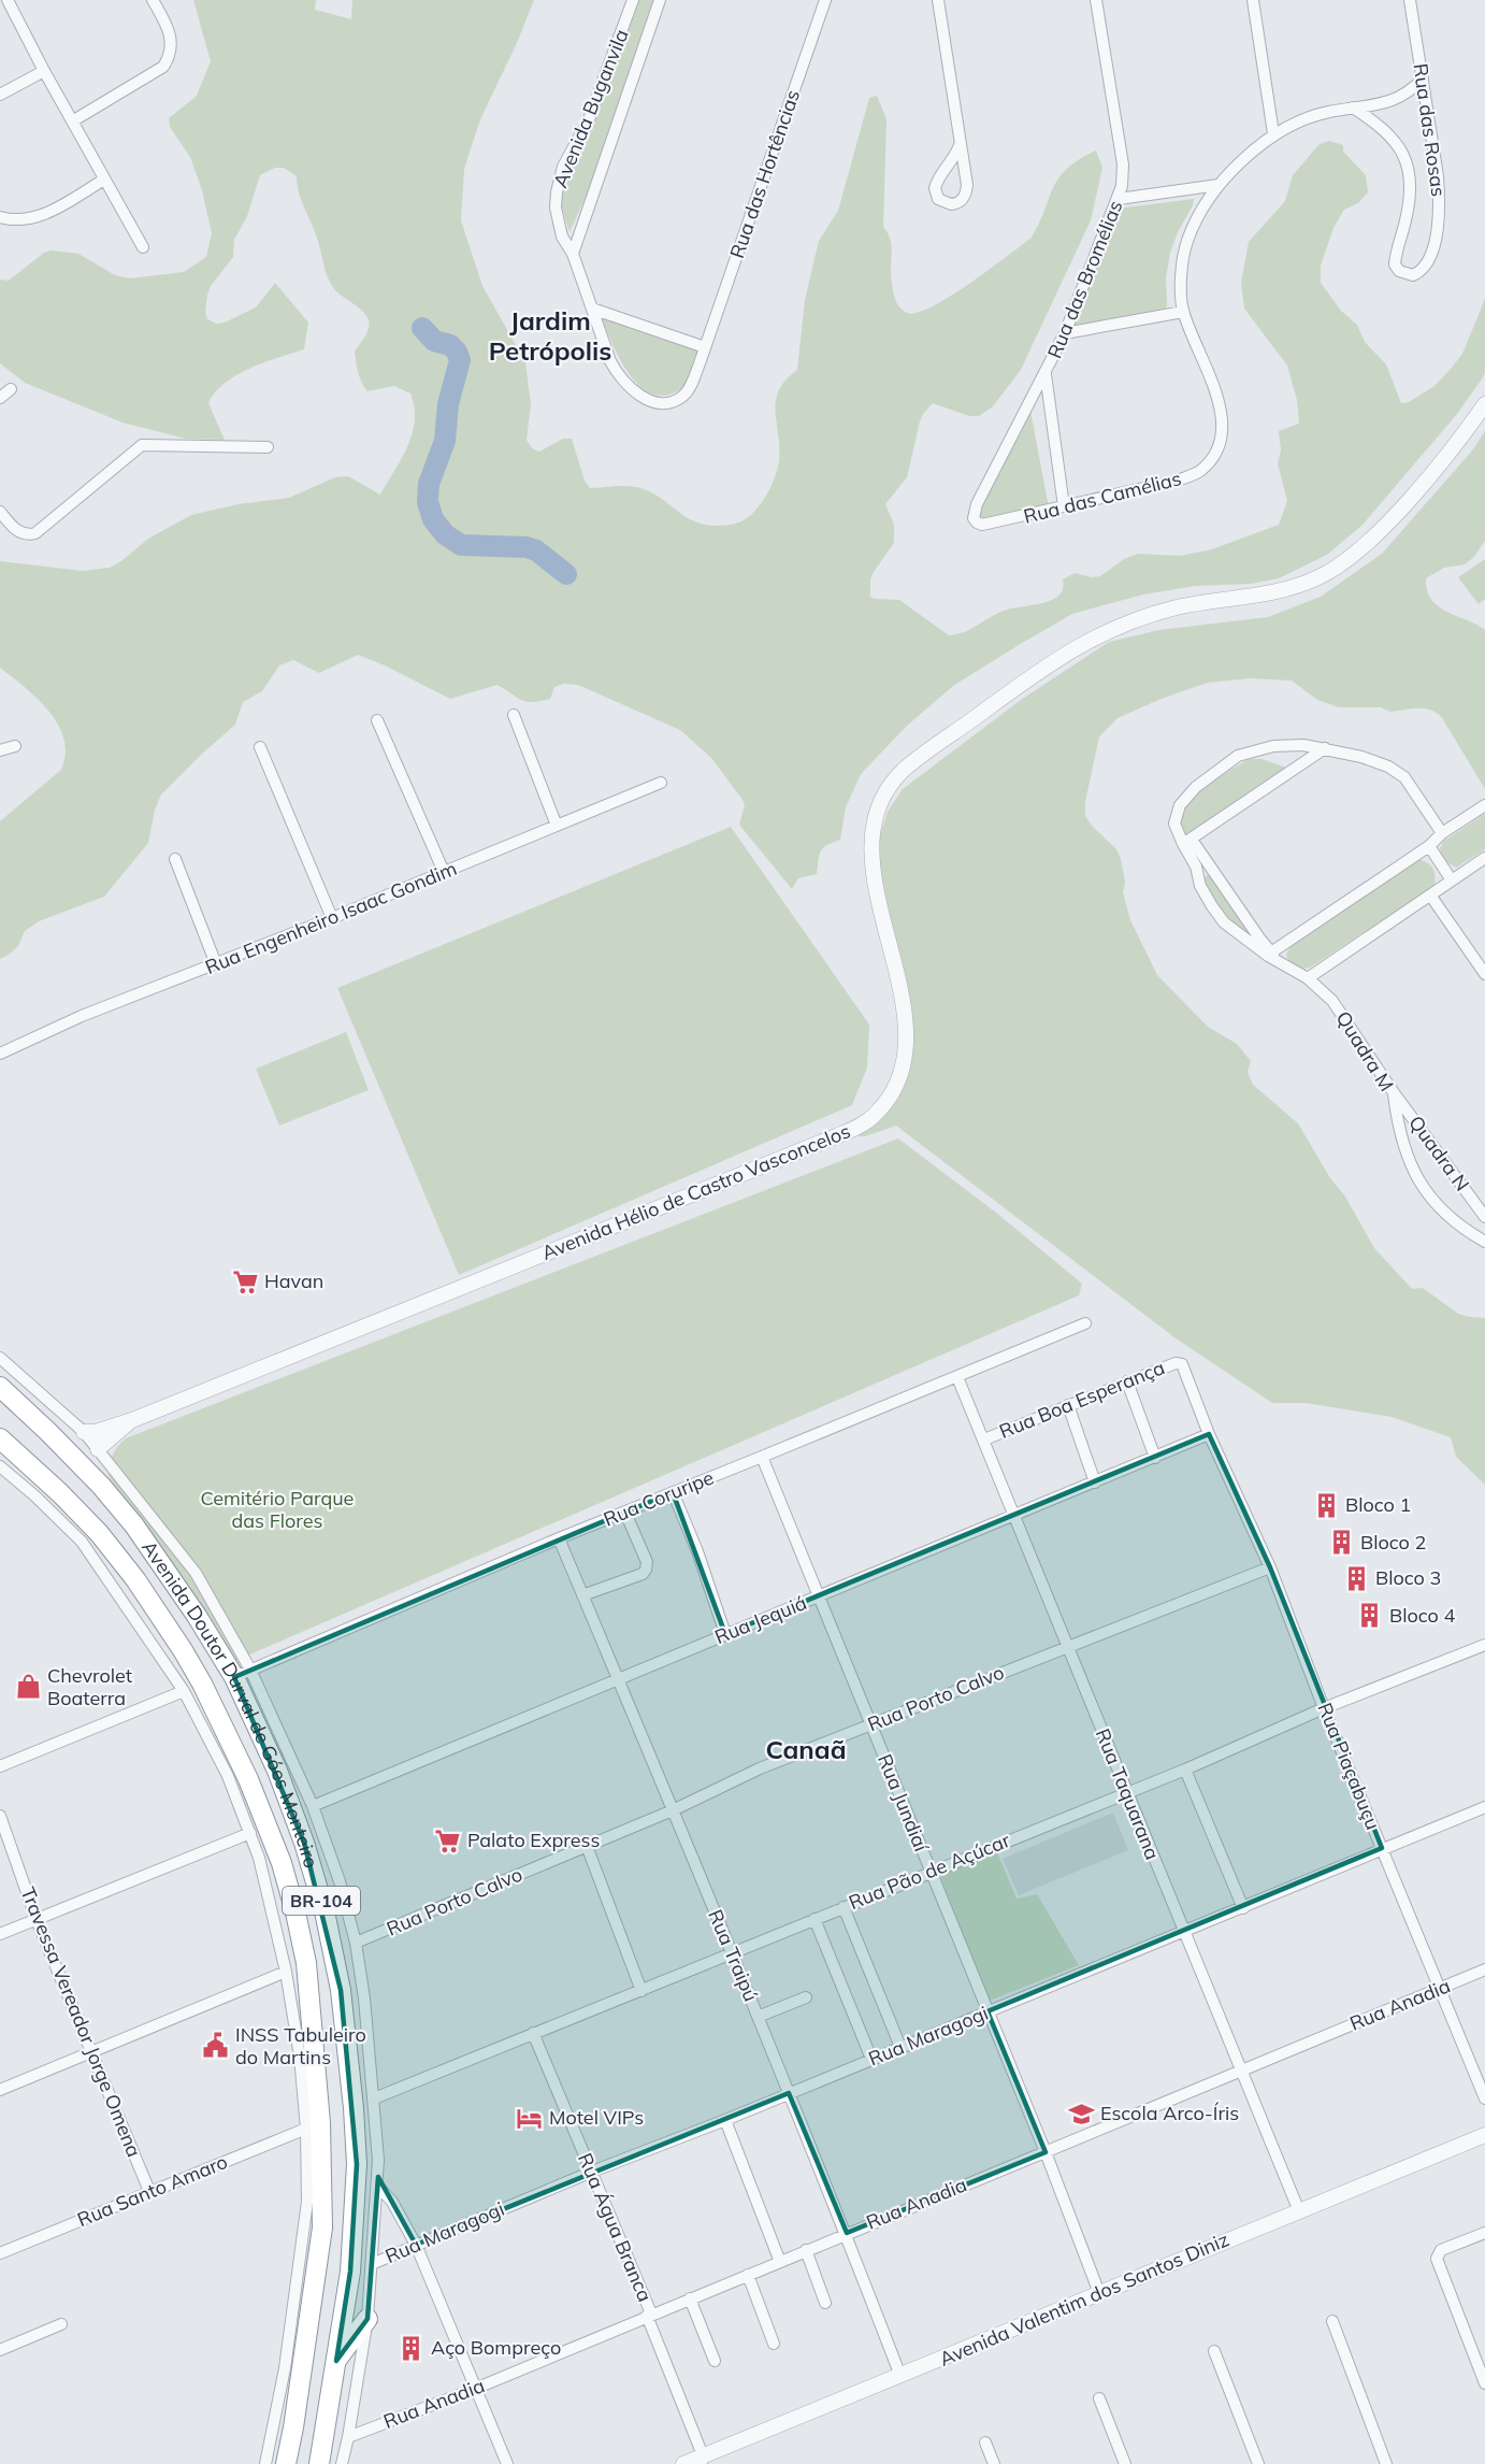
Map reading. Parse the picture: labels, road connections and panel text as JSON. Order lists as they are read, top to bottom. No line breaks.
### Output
{"streets":{"highway":["Avenida Doutor Durval de Góes Monteiro","BR-104"],"street":["Avenida Buganvila","Rua das Rosas","Rua das Hortências","Rua das Bromélias","Rua das Camélias","Rua Engenheiro Isaac Gondim","Quadra M","Quadra N","Avenida Hélio de Castro Vasconcelos","Rua Boa Esperança","Rua Coruripe","Rua Jequiá","Rua Porto Calvo","Rua Piaçabuçu","Rua Taquarana","Rua Jundiaí","Rua Pão de Açúcar","Rua Traipú","Rua Anadia","Travessa Vereador Jorge Omena","Rua Maragogi","Rua Santo Amaro","Rua Água Branca","Avenida Valentim dos Santos Diniz"]},"crossings":[["Avenida Buganvila","Rua das Hortências"],["Rua das Bromélias","Rua das Camélias"],["Quadra M","Quadra N"],["Rua Boa Esperança","Rua Piaçabuçu"],["Rua Boa Esperança","Rua Taquarana"],["Rua Coruripe","Avenida Doutor Durval de Góes Monteiro"],["Rua Coruripe","Rua Taquarana"],["Rua Coruripe","Rua Jundiaí"],["Rua Coruripe","Rua Traipú"],["Rua Jequiá","Rua Piaçabuçu"],["Rua Jequiá","Rua Taquarana"],["Rua Jequiá","Rua Jundiaí"],["Rua Jequiá","Rua Traipú"],["Rua Porto Calvo","Rua Piaçabuçu"],["Rua Porto Calvo","Rua Taquarana"],["Rua Porto Calvo","Rua Jundiaí"],["Rua Porto Calvo","Rua Traipú"],["Rua Piaçabuçu","Rua Pão de Açúcar"],["Rua Piaçabuçu","Rua Anadia"],["Rua Piaçabuçu","Rua Maragogi"],["Rua Taquarana","Rua Pão de Açúcar"],["Rua Taquarana","Rua Anadia"],["Rua Taquarana","Rua Maragogi"],["Rua Taquarana","Avenida Valentim dos Santos Diniz"],["Rua Jundiaí","Rua Pão de Açúcar"],["Rua Jundiaí","Rua Anadia"],["Rua Jundiaí","Rua Maragogi"],["Rua Jundiaí","Avenida Valentim dos Santos Diniz"],["Rua Pão de Açúcar","Rua Traipú"],["Rua Pão de Açúcar","Rua Água Branca"],["Rua Traipú","Rua Anadia"],["Rua Traipú","Rua Maragogi"],["Rua Traipú","Avenida Valentim dos Santos Diniz"],["Rua Anadia","Rua Água Branca"],["Travessa Vereador Jorge Omena","Rua Santo Amaro"],["Rua Maragogi","Rua Água Branca"],["Rua Água Branca","Avenida Valentim dos Santos Diniz"]],"districts":["Jardim Petrópolis","Canaã"],"parks":["Cemitério Parque das Flores"],"places":{"supermarket":["Havan","Palato Express"],"building":["Bloco 1","Bloco 2","Bloco 3","Bloco 4","Aço Bompreço"],"shop":["Chevrolet Boaterra"],"public building":["INSS Tabuleiro do Martins"],"school or university":["Escola Arco-Íris"],"hotel":["Motel VIPs"]}}
